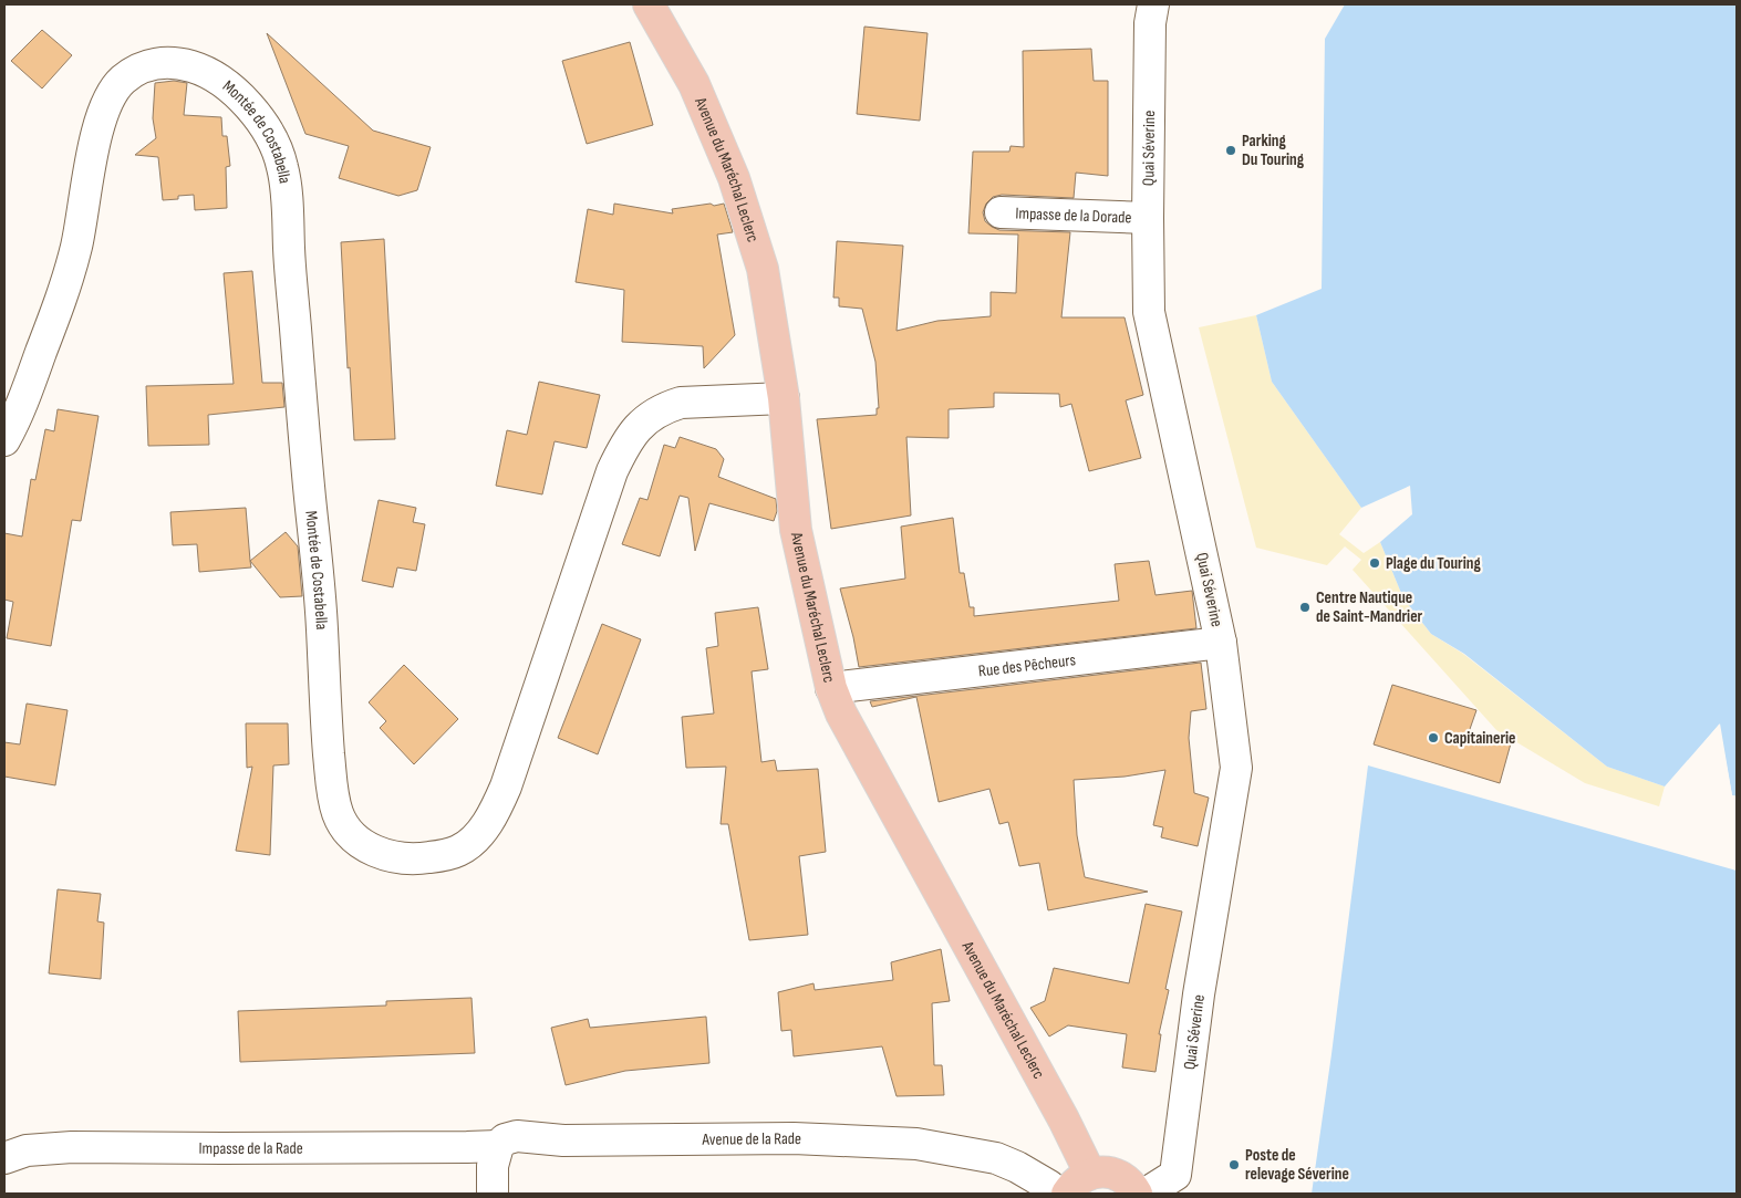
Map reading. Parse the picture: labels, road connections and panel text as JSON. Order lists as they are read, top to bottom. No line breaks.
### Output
{"streets":{"main road":["Avenue du Maréchal Leclerc"],"street":["Montée de Costabella","Quai Séverine","Impasse de la Dorade","Rue des Pêcheurs","Avenue de la Rade","Impasse de la Rade"]},"crossings":[["Montée de Costabella","Avenue du Maréchal Leclerc"],["Quai Séverine","Impasse de la Dorade"],["Quai Séverine","Rue des Pêcheurs"],["Avenue du Maréchal Leclerc","Rue des Pêcheurs"],["Avenue de la Rade","Impasse de la Rade"]],"places":["Parking Du Touring","Plage du Touring","Centre Nautique de Saint-Mandrier","Capitainerie","Poste de relevage Séverine"]}
